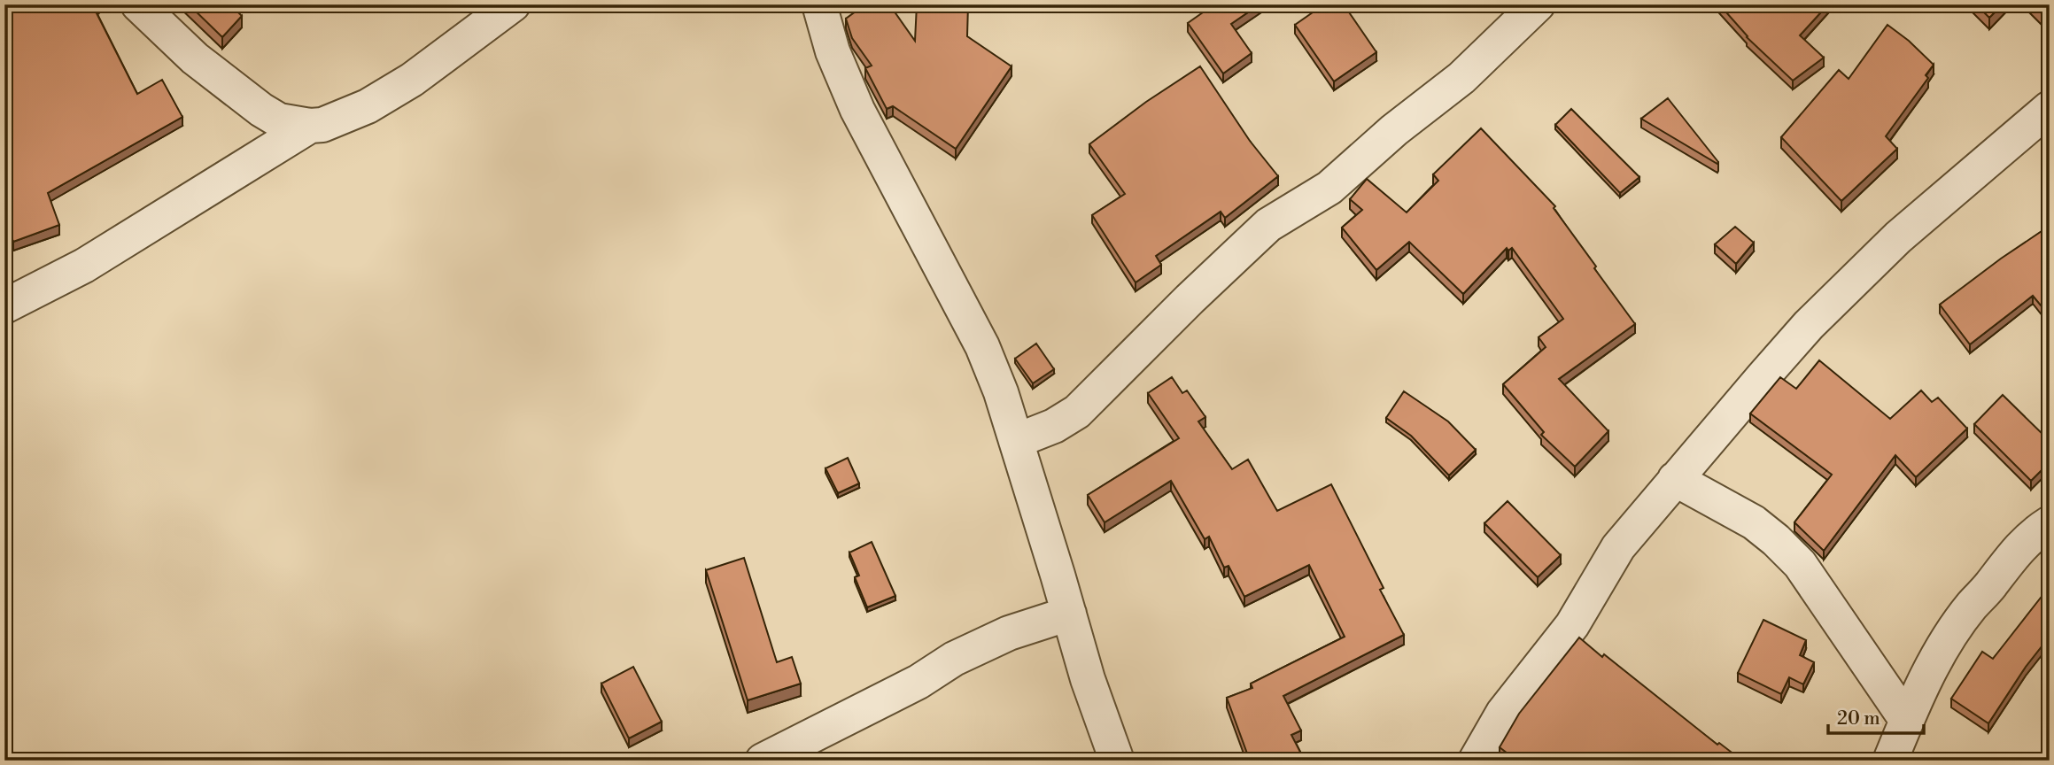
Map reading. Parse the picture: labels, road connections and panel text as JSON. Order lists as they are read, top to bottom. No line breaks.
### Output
{"scale_bar":"20 m"}
